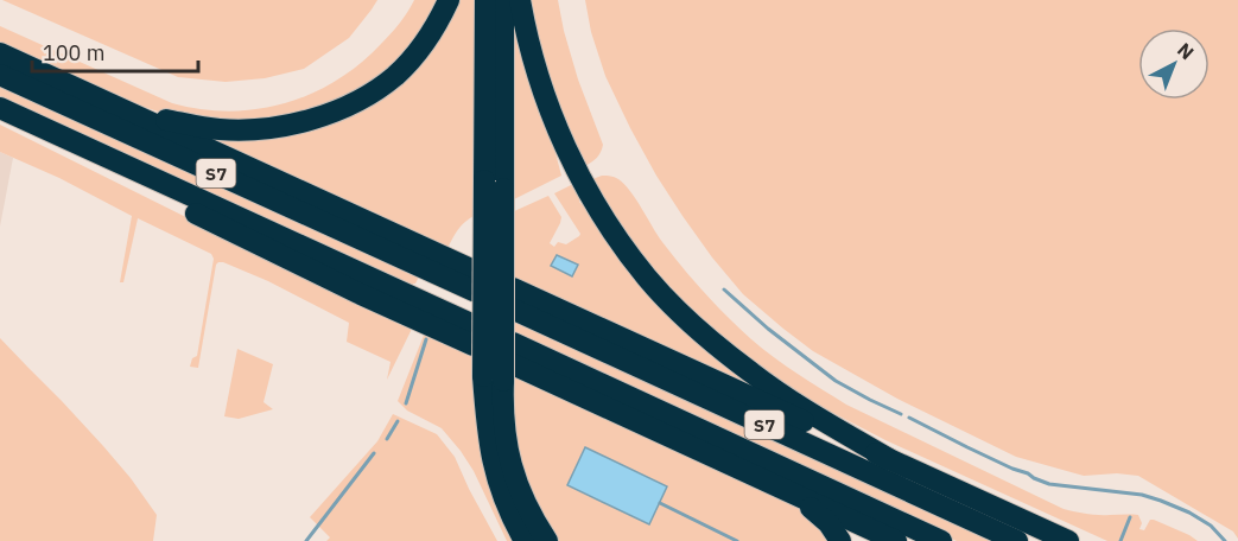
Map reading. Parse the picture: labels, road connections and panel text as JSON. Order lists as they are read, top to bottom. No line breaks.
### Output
{"streets":{"highway":["S7"]},"scale_bar":"100 m","north":"top right"}
